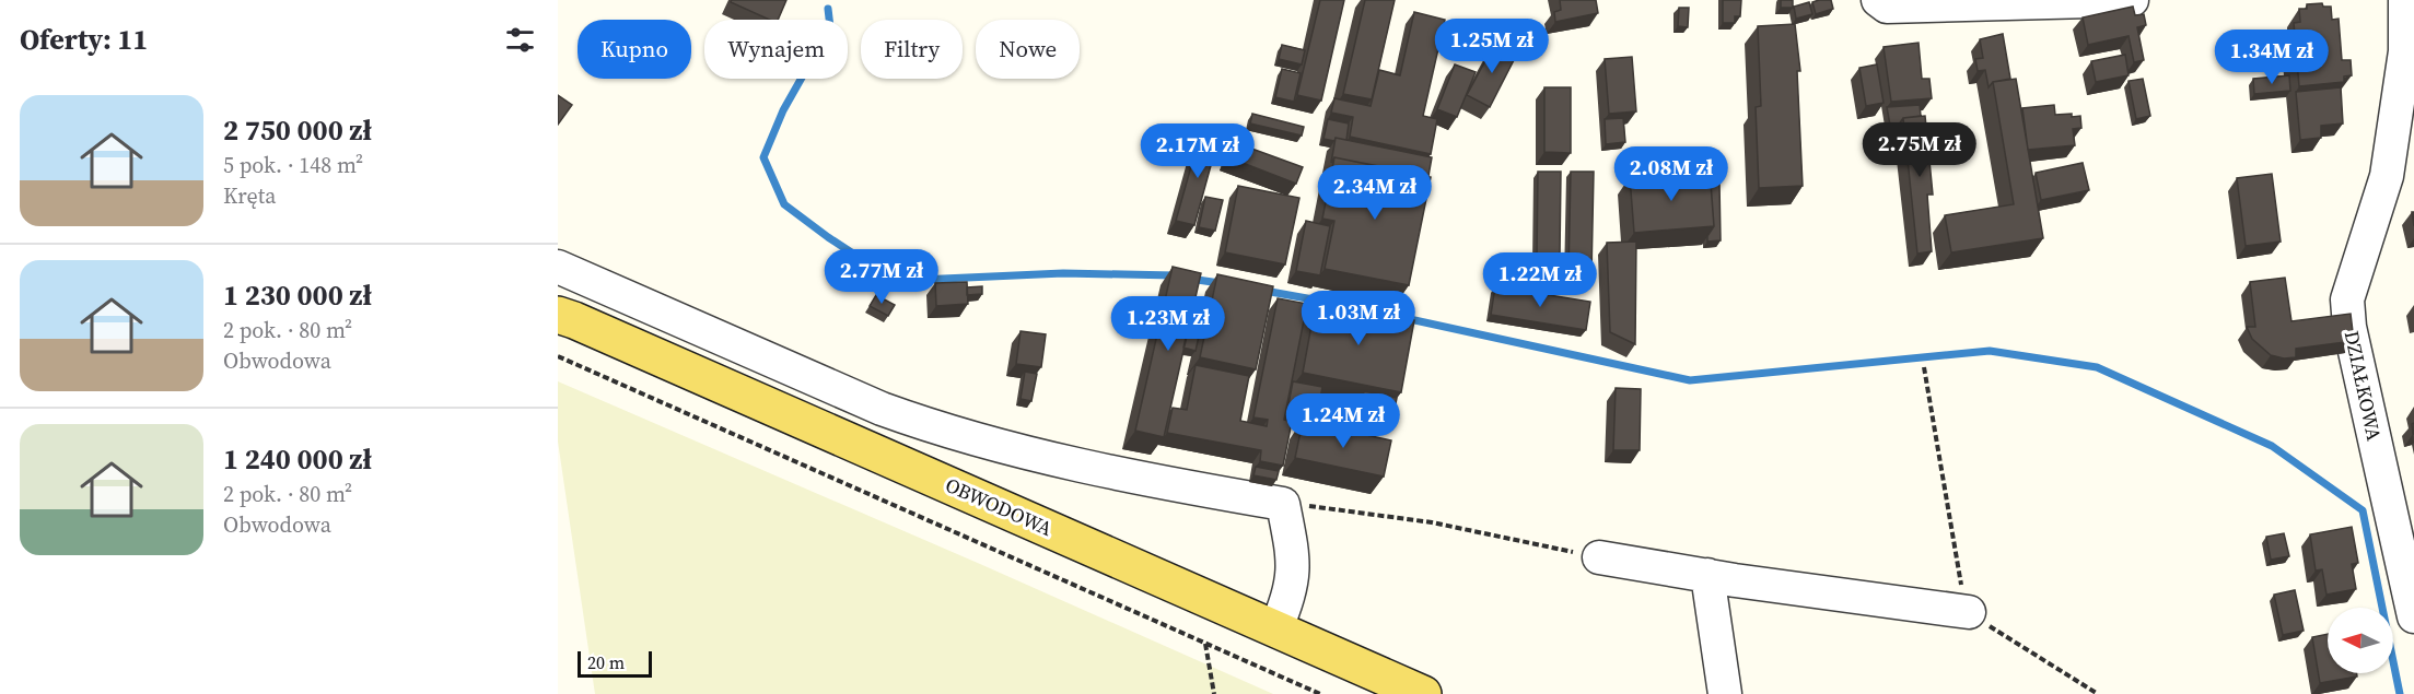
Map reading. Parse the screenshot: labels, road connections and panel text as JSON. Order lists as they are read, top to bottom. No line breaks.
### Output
{"streets":{"main road":["OBWODOWA"],"street":["DZIAŁKOWA"]},"scale_bar":"20 m","north":"left","page":{"heading":"Oferty: 11","price":["1.25M zł","1.34M zł","2.75M zł","2.17M zł","2.08M zł","2.34M zł","2.77M zł","1.22M zł","1.03M zł","1.23M zł","1.24M zł"],"chip":["Kupno","Wynajem","Filtry","Nowe"],"list":[{"name":"2 750 000 zł","note":"5 pok. · 148 m² · Kręta"},{"name":"1 230 000 zł","note":"2 pok. · 80 m² · Obwodowa"},{"name":"1 240 000 zł","note":"2 pok. · 80 m² · Obwodowa"}],"scale":"20 m"}}
